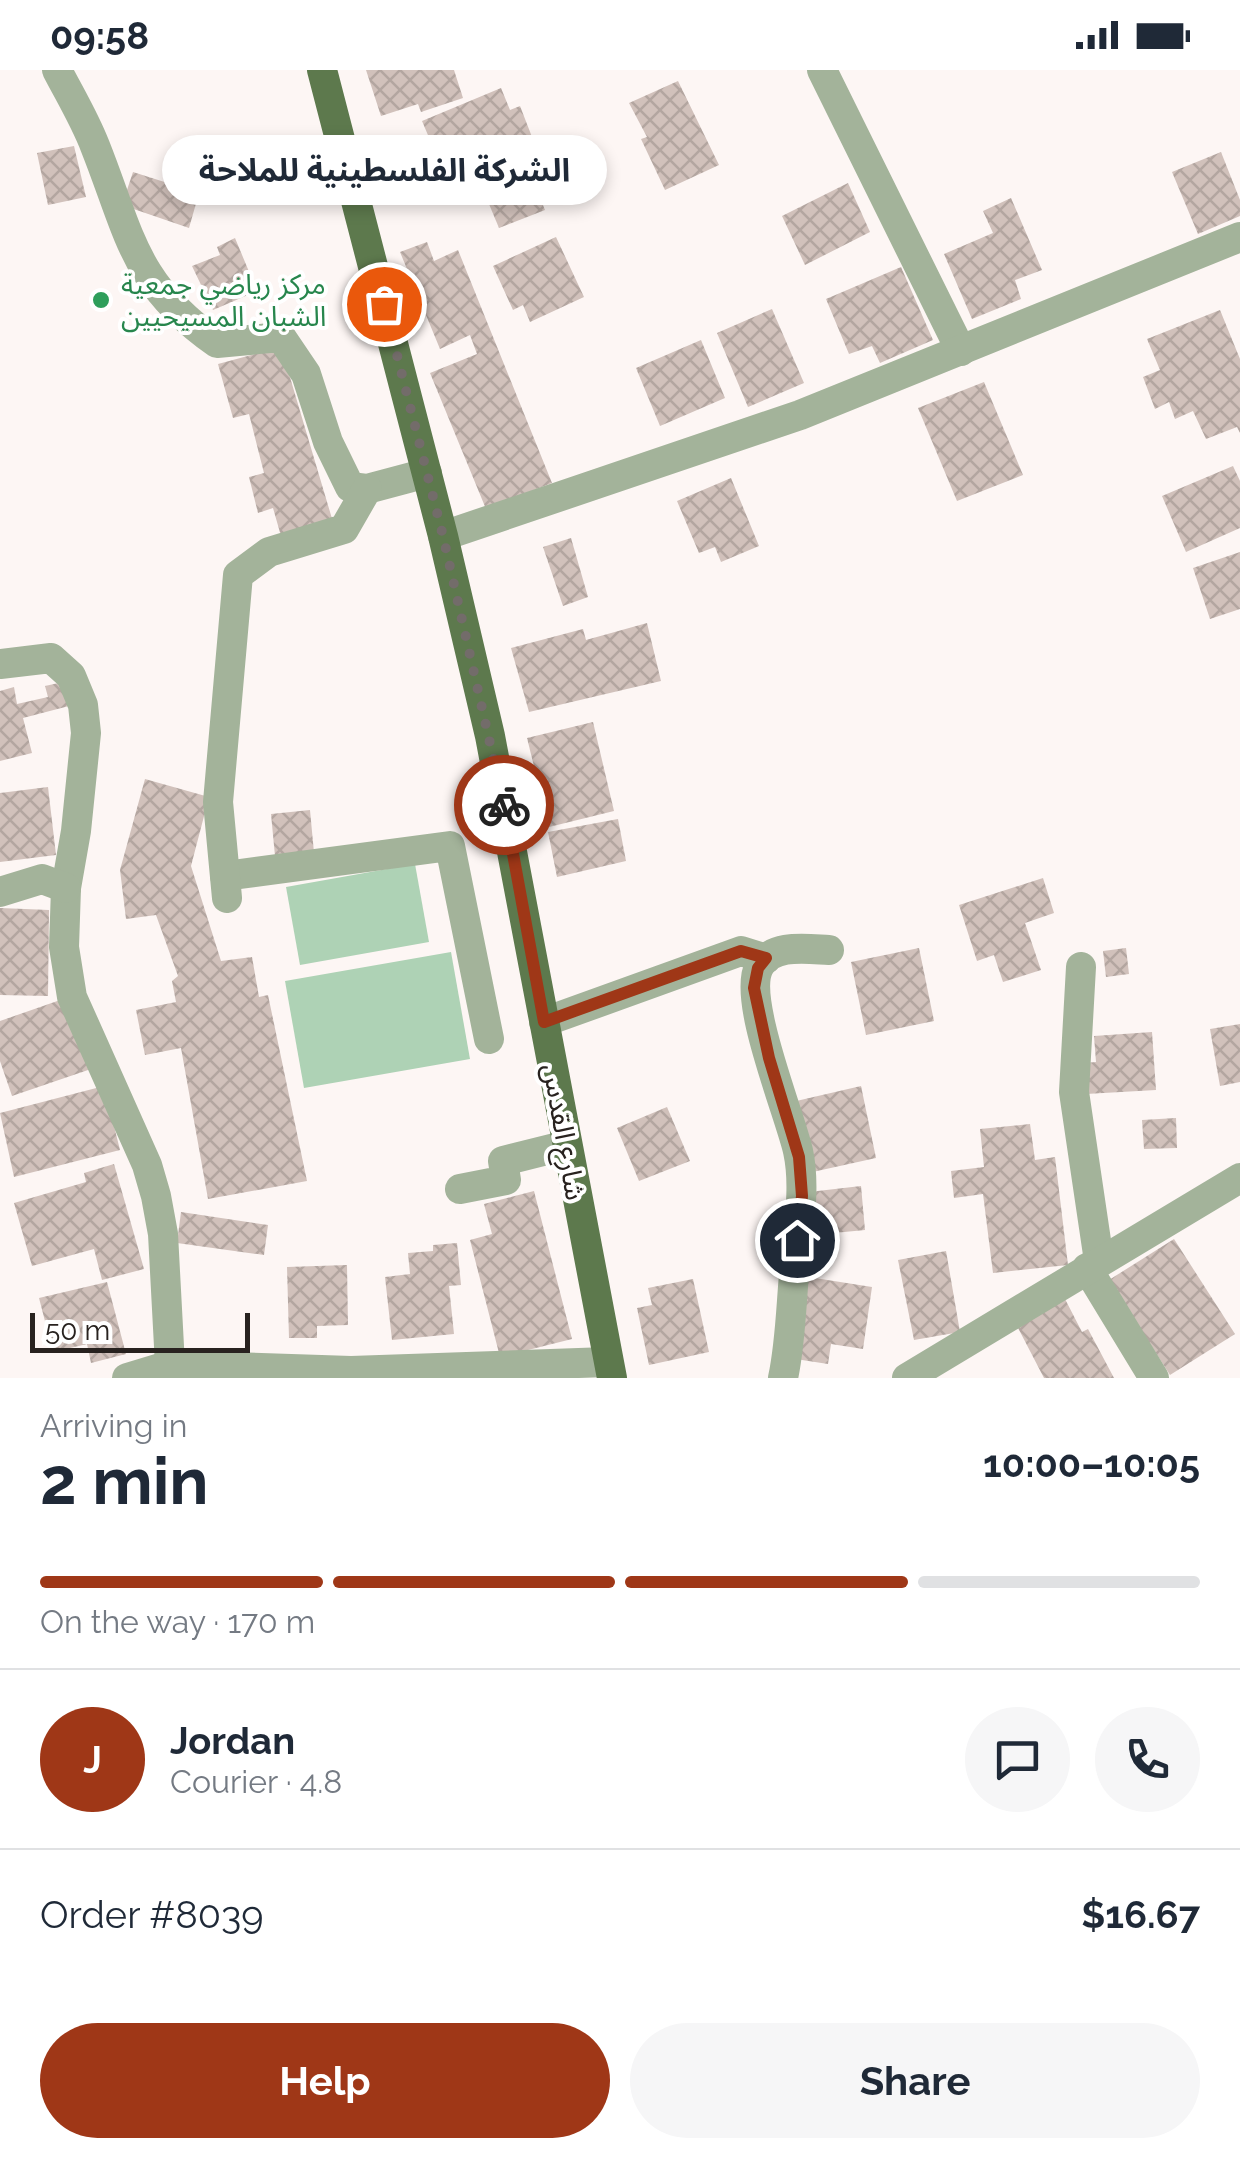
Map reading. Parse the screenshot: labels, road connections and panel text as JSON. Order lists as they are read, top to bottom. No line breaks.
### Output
{"streets":{"main road":["شارع القدس"]},"places":["مركز رياضي جمعية الشبان المسيحيين","الشركة الفلسطينية للملاحة"],"scale_bar":"50 m","page":{"status":"09:58","bubble":"الشركة الفلسطينية للملاحة","scale":"50 m","heading":["2 min","Arriving in","10:00–10:05"],"panel":["Jordan","Courier · 4.8","Order #8039","$16.67"],"bar":"On the way · 170 m","round":"J","buttons":["Help","Share"]}}
